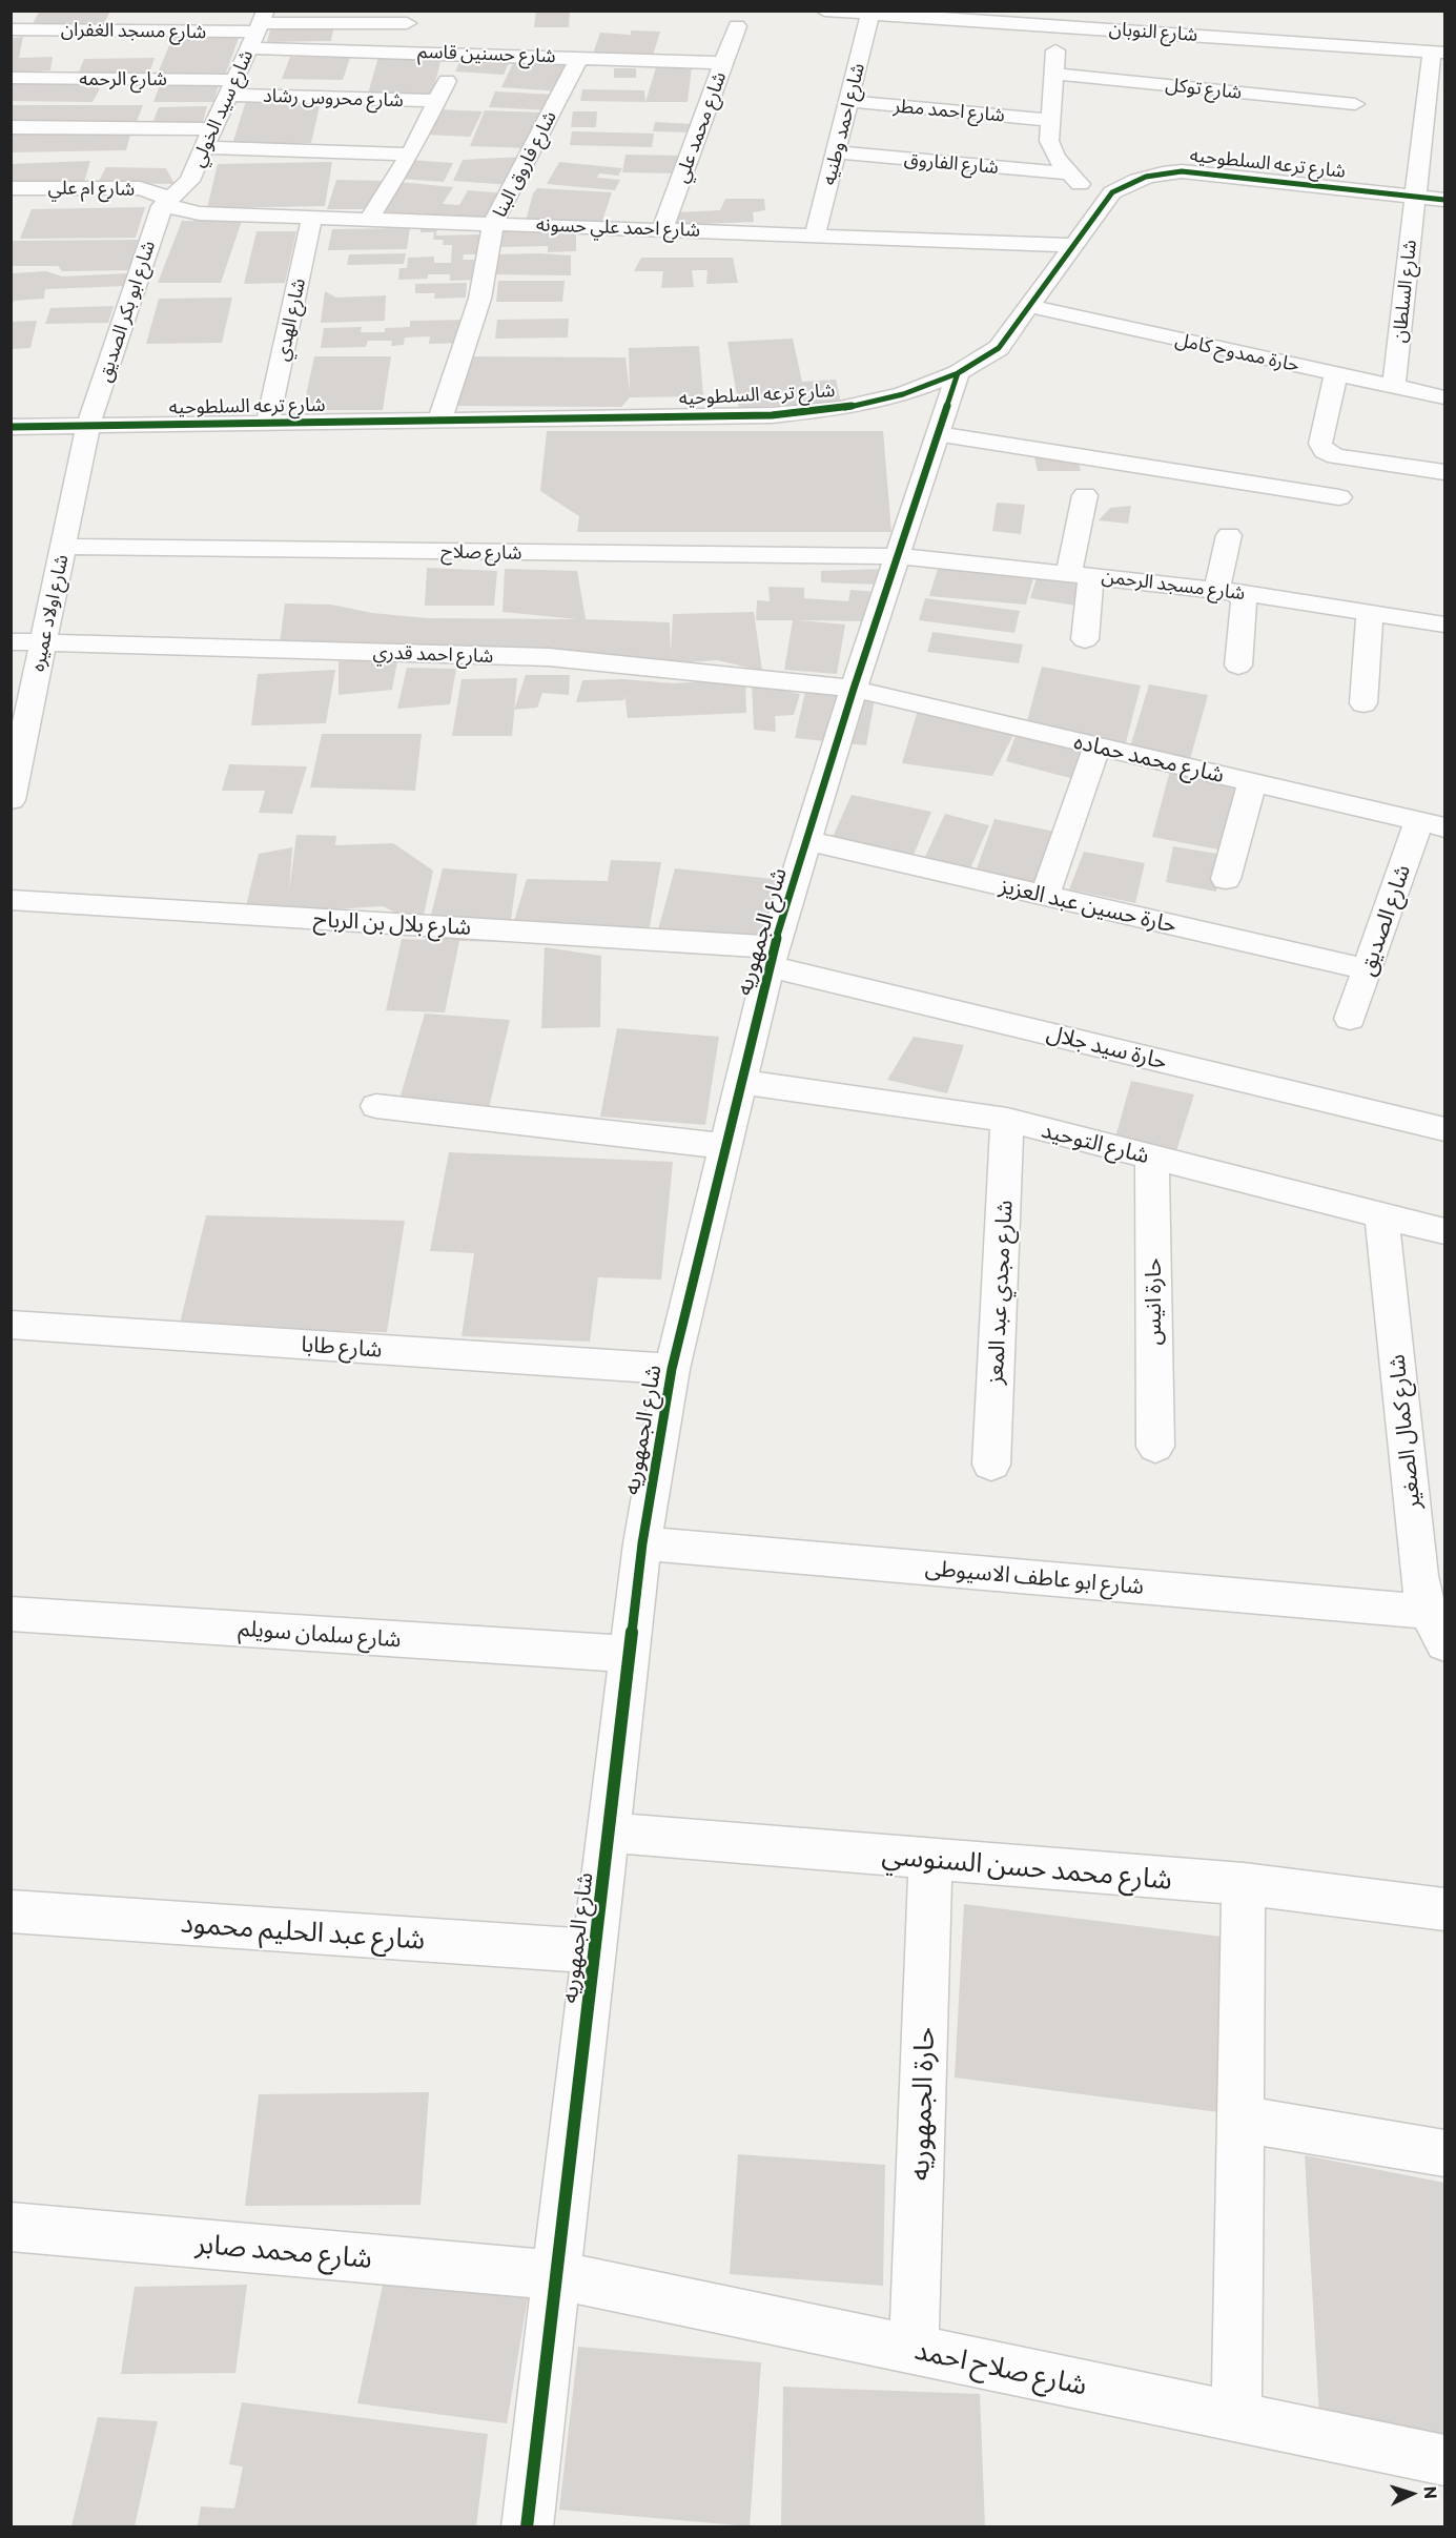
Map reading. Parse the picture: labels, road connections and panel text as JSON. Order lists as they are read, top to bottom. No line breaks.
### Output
{"streets":{"street":["شارع مسجد الغفران","شارع النوبان","شارع حسنين قاسم","شارع الرحمه","شارع توكل","شارع محروس رشاد","شارع سيد الخولي","شارع احمد مطر","شارع احمد وطنيه","شارع محمد علي","شارع الفاروق","شارع ترعه السلطوحيه","شارع فاروق البنا","شارع ام علي","شارع احمد علي حسونه","شارع السلطان","شارع ابو بكر الصديق","شارع الهدي","حارة ممدوح كامل","شارع صلاح","شارع مسجد الرحمن","شارع اولاد عميره","شارع احمد قدري","شارع محمد حماده","حارة حسين عبد العزيز","شارع الصديق","شارع بلال بن الرباح","شارع الجمهوريه","حارة سيد جلال","شارع التوحيد","شارع مجدي عبد المعز","حارة انيس","شارع طابا","شارع كمال الصغير","شارع ابو عاطف الاسيوطى","شارع سلمان سويلم","شارع محمد حسن السنوسي","شارع عبد الحليم محمود","حارة الجمهوريه","شارع محمد صابر","شارع صلاح احمد"]},"crossings":[["شارع مسجد الغفران","شارع حسنين قاسم"],["شارع مسجد الغفران","شارع سيد الخولي"],["شارع النوبان","شارع احمد وطنيه"],["شارع النوبان","شارع السلطان"],["شارع حسنين قاسم","شارع سيد الخولي"],["شارع حسنين قاسم","شارع محمد علي"],["شارع حسنين قاسم","شارع فاروق البنا"],["شارع الرحمه","شارع محروس رشاد"],["شارع الرحمه","شارع سيد الخولي"],["شارع محروس رشاد","شارع سيد الخولي"],["شارع سيد الخولي","شارع ام علي"],["شارع سيد الخولي","شارع احمد علي حسونه"],["شارع سيد الخولي","شارع ابو بكر الصديق"],["شارع احمد مطر","شارع احمد وطنيه"],["شارع احمد وطنيه","شارع الفاروق"],["شارع احمد وطنيه","شارع احمد علي حسونه"],["شارع محمد علي","شارع احمد علي حسونه"],["شارع ترعه السلطوحيه","شارع فاروق البنا"],["شارع ترعه السلطوحيه","شارع احمد علي حسونه"],["شارع ترعه السلطوحيه","شارع السلطان"],["شارع ترعه السلطوحيه","شارع ابو بكر الصديق"],["شارع ترعه السلطوحيه","شارع الهدي"],["شارع ترعه السلطوحيه","حارة ممدوح كامل"],["شارع ترعه السلطوحيه","شارع اولاد عميره"],["شارع ترعه السلطوحيه","شارع الجمهوريه"],["شارع فاروق البنا","شارع احمد علي حسونه"],["شارع ام علي","شارع احمد علي حسونه"],["شارع ام علي","شارع ابو بكر الصديق"],["شارع احمد علي حسونه","شارع ابو بكر الصديق"],["شارع احمد علي حسونه","شارع الهدي"],["شارع السلطان","حارة ممدوح كامل"],["شارع ابو بكر الصديق","شارع اولاد عميره"],["شارع صلاح","شارع مسجد الرحمن"],["شارع صلاح","شارع اولاد عميره"],["شارع صلاح","شارع الجمهوريه"],["شارع مسجد الرحمن","شارع الجمهوريه"],["شارع اولاد عميره","شارع احمد قدري"],["شارع احمد قدري","شارع محمد حماده"],["شارع احمد قدري","شارع الجمهوريه"],["شارع محمد حماده","شارع الصديق"],["شارع محمد حماده","شارع الجمهوريه"],["حارة حسين عبد العزيز","شارع الصديق"],["حارة حسين عبد العزيز","شارع الجمهوريه"],["شارع بلال بن الرباح","شارع الجمهوريه"],["شارع بلال بن الرباح","حارة سيد جلال"],["شارع الجمهوريه","حارة سيد جلال"],["شارع الجمهوريه","شارع التوحيد"],["شارع الجمهوريه","شارع طابا"],["شارع الجمهوريه","شارع ابو عاطف الاسيوطى"],["شارع الجمهوريه","شارع سلمان سويلم"],["شارع الجمهوريه","شارع محمد حسن السنوسي"],["شارع الجمهوريه","شارع عبد الحليم محمود"],["شارع الجمهوريه","شارع محمد صابر"],["شارع الجمهوريه","شارع صلاح احمد"],["شارع التوحيد","شارع مجدي عبد المعز"],["شارع التوحيد","حارة انيس"],["شارع التوحيد","شارع كمال الصغير"],["شارع كمال الصغير","شارع ابو عاطف الاسيوطى"],["شارع محمد حسن السنوسي","حارة الجمهوريه"],["حارة الجمهوريه","شارع صلاح احمد"],["شارع محمد صابر","شارع صلاح احمد"]],"north":"right"}
